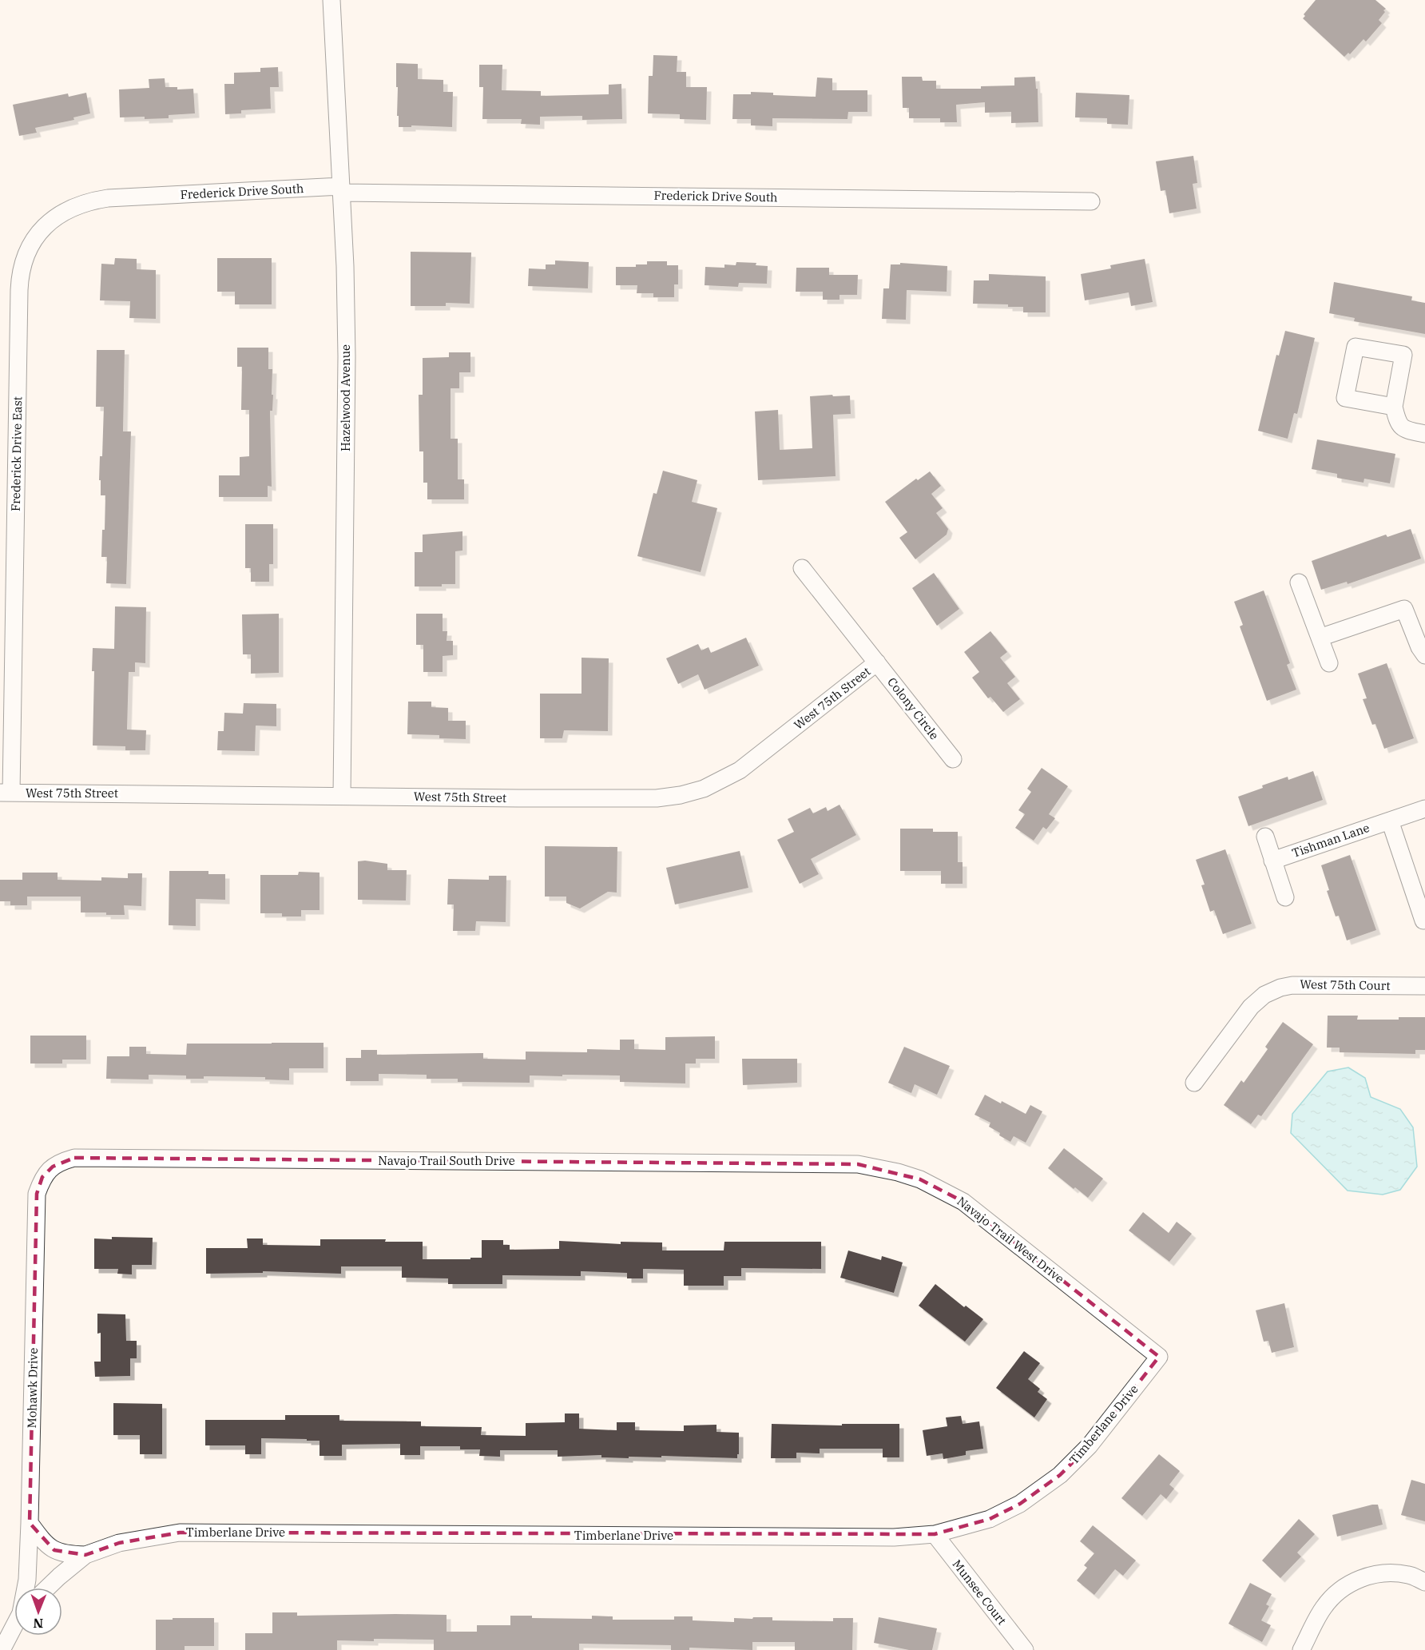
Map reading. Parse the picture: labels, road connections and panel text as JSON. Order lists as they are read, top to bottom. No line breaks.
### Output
{"streets":{"street":["Frederick Drive South","Hazelwood Avenue","Frederick Drive East","West 75th Street","Colony Circle","Tishman Lane","West 75th Court","Navajo Trail South Drive","Navajo Trail West Drive","Mohawk Drive","Timberlane Drive","Munsee Court"]},"crossings":[["Frederick Drive South","Hazelwood Avenue"],["Frederick Drive South","Frederick Drive East"],["Hazelwood Avenue","West 75th Street"],["Frederick Drive East","West 75th Street"],["West 75th Street","Colony Circle"],["Navajo Trail South Drive","Navajo Trail West Drive"],["Navajo Trail South Drive","Mohawk Drive"],["Navajo Trail West Drive","Timberlane Drive"],["Timberlane Drive","Munsee Court"]],"north":"bottom"}
